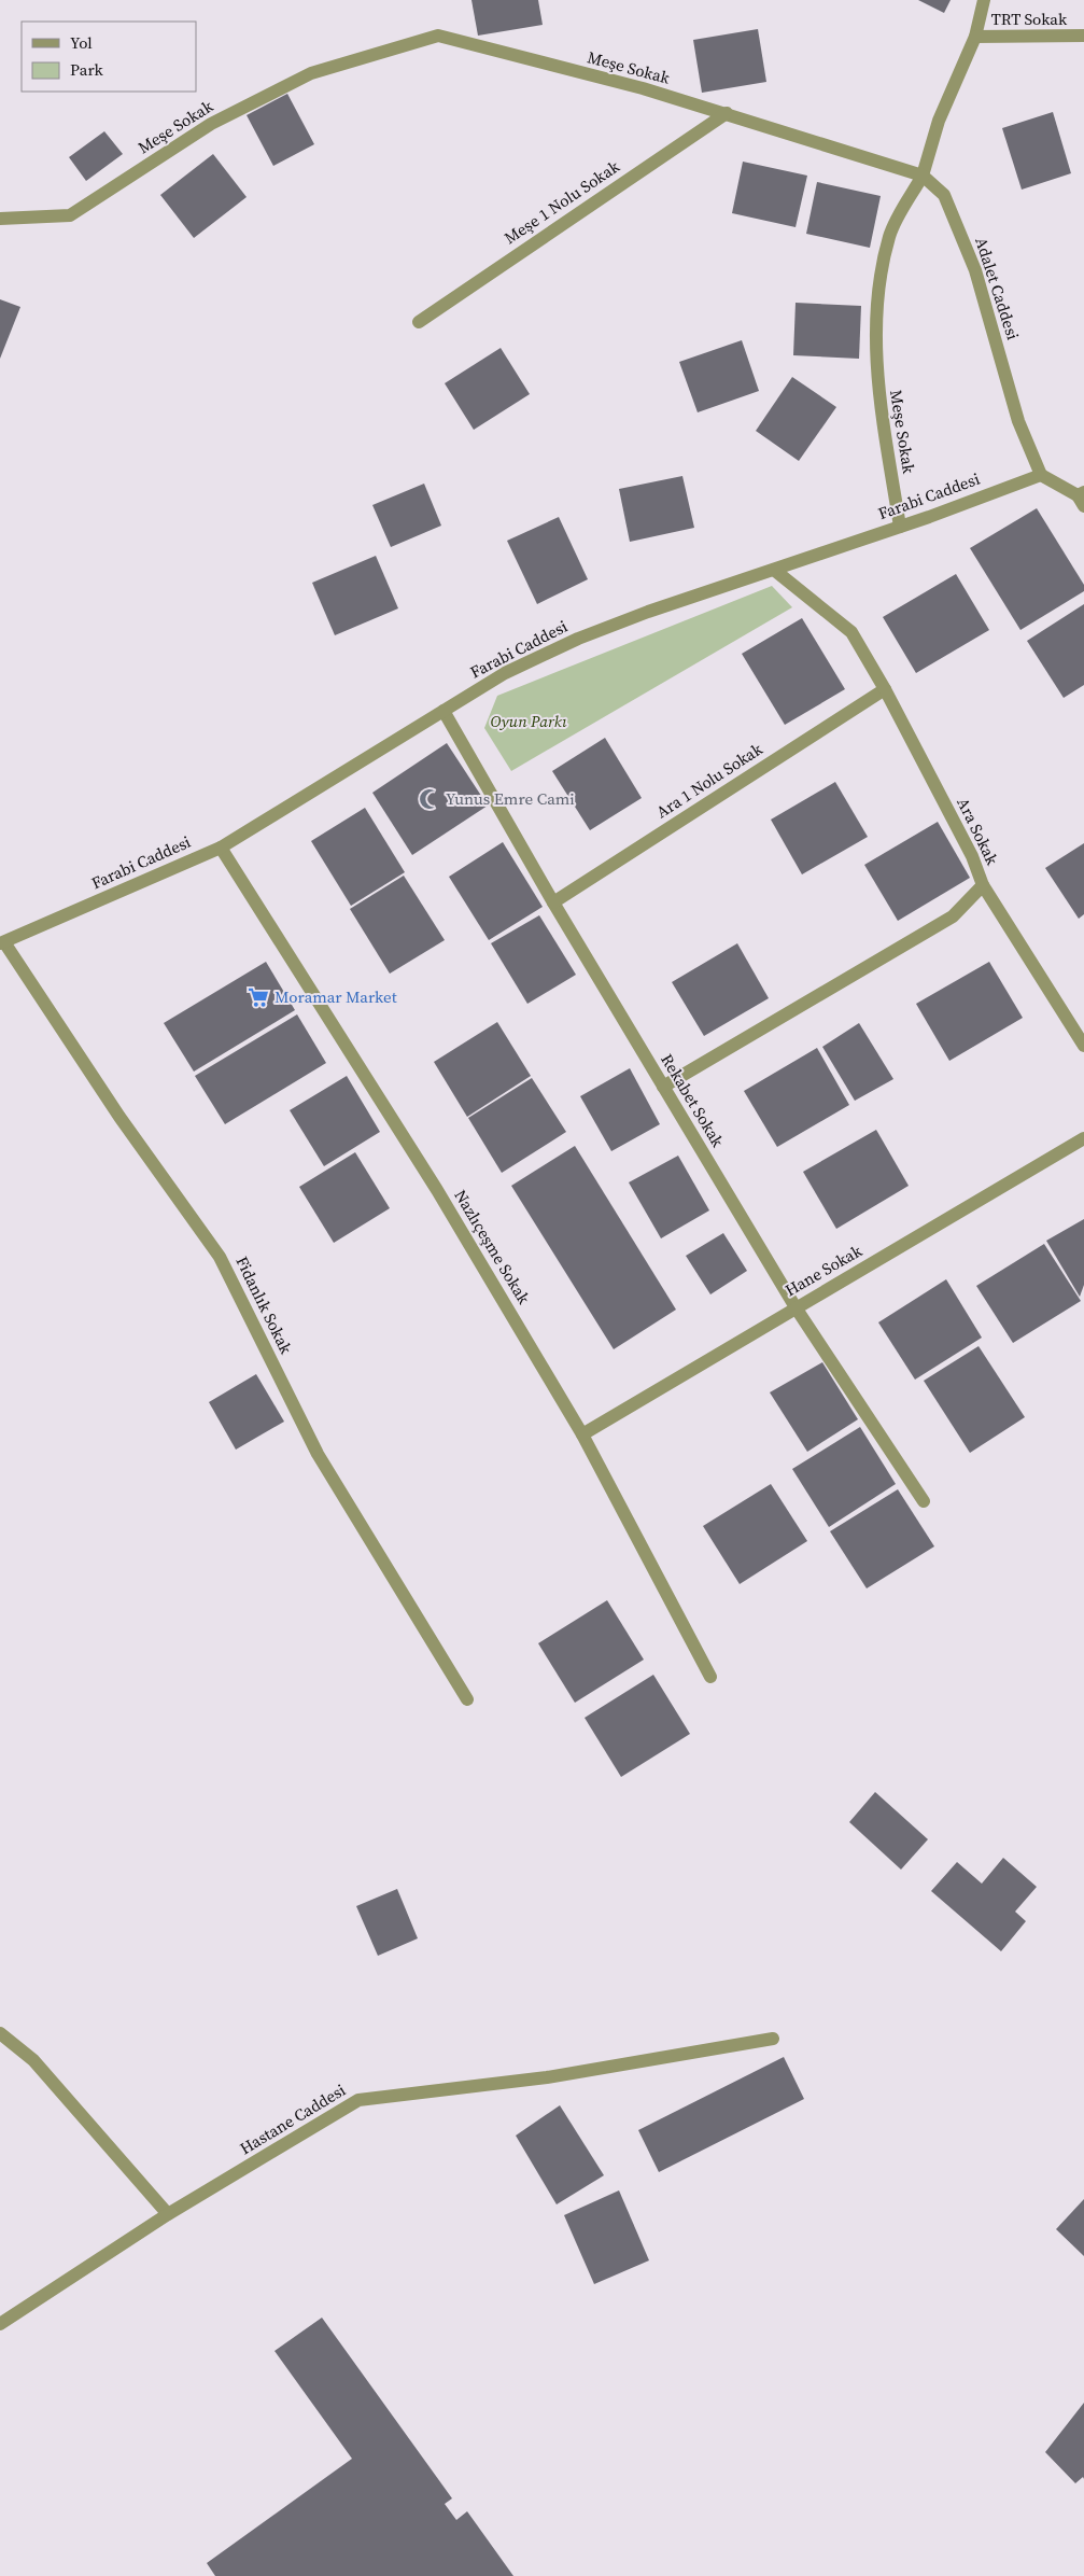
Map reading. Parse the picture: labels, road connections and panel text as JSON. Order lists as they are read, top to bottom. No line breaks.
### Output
{"streets":{"street":["TRT Sokak","Meşe Sokak","Meşe 1 Nolu Sokak","Adalet Caddesi","Farabi Caddesi","Ara 1 Nolu Sokak","Ara Sokak","Rekabet Sokak","Nazlıçeşme Sokak","Hane Sokak","Fidanlık Sokak","Hastane Caddesi"]},"crossings":[["Meşe Sokak","Meşe 1 Nolu Sokak"],["Meşe Sokak","Adalet Caddesi"],["Meşe Sokak","Farabi Caddesi"],["Adalet Caddesi","Farabi Caddesi"],["Farabi Caddesi","Ara Sokak"],["Farabi Caddesi","Rekabet Sokak"],["Farabi Caddesi","Nazlıçeşme Sokak"],["Farabi Caddesi","Fidanlık Sokak"],["Ara 1 Nolu Sokak","Ara Sokak"],["Ara 1 Nolu Sokak","Rekabet Sokak"],["Ara Sokak","Rekabet Sokak"],["Rekabet Sokak","Hane Sokak"],["Nazlıçeşme Sokak","Hane Sokak"]],"parks":["Oyun Parkı"],"places":{"mosque":["Yunus Emre Cami"],"supermarket":["Moramar Market"]},"legend":["Yol","Park"]}
